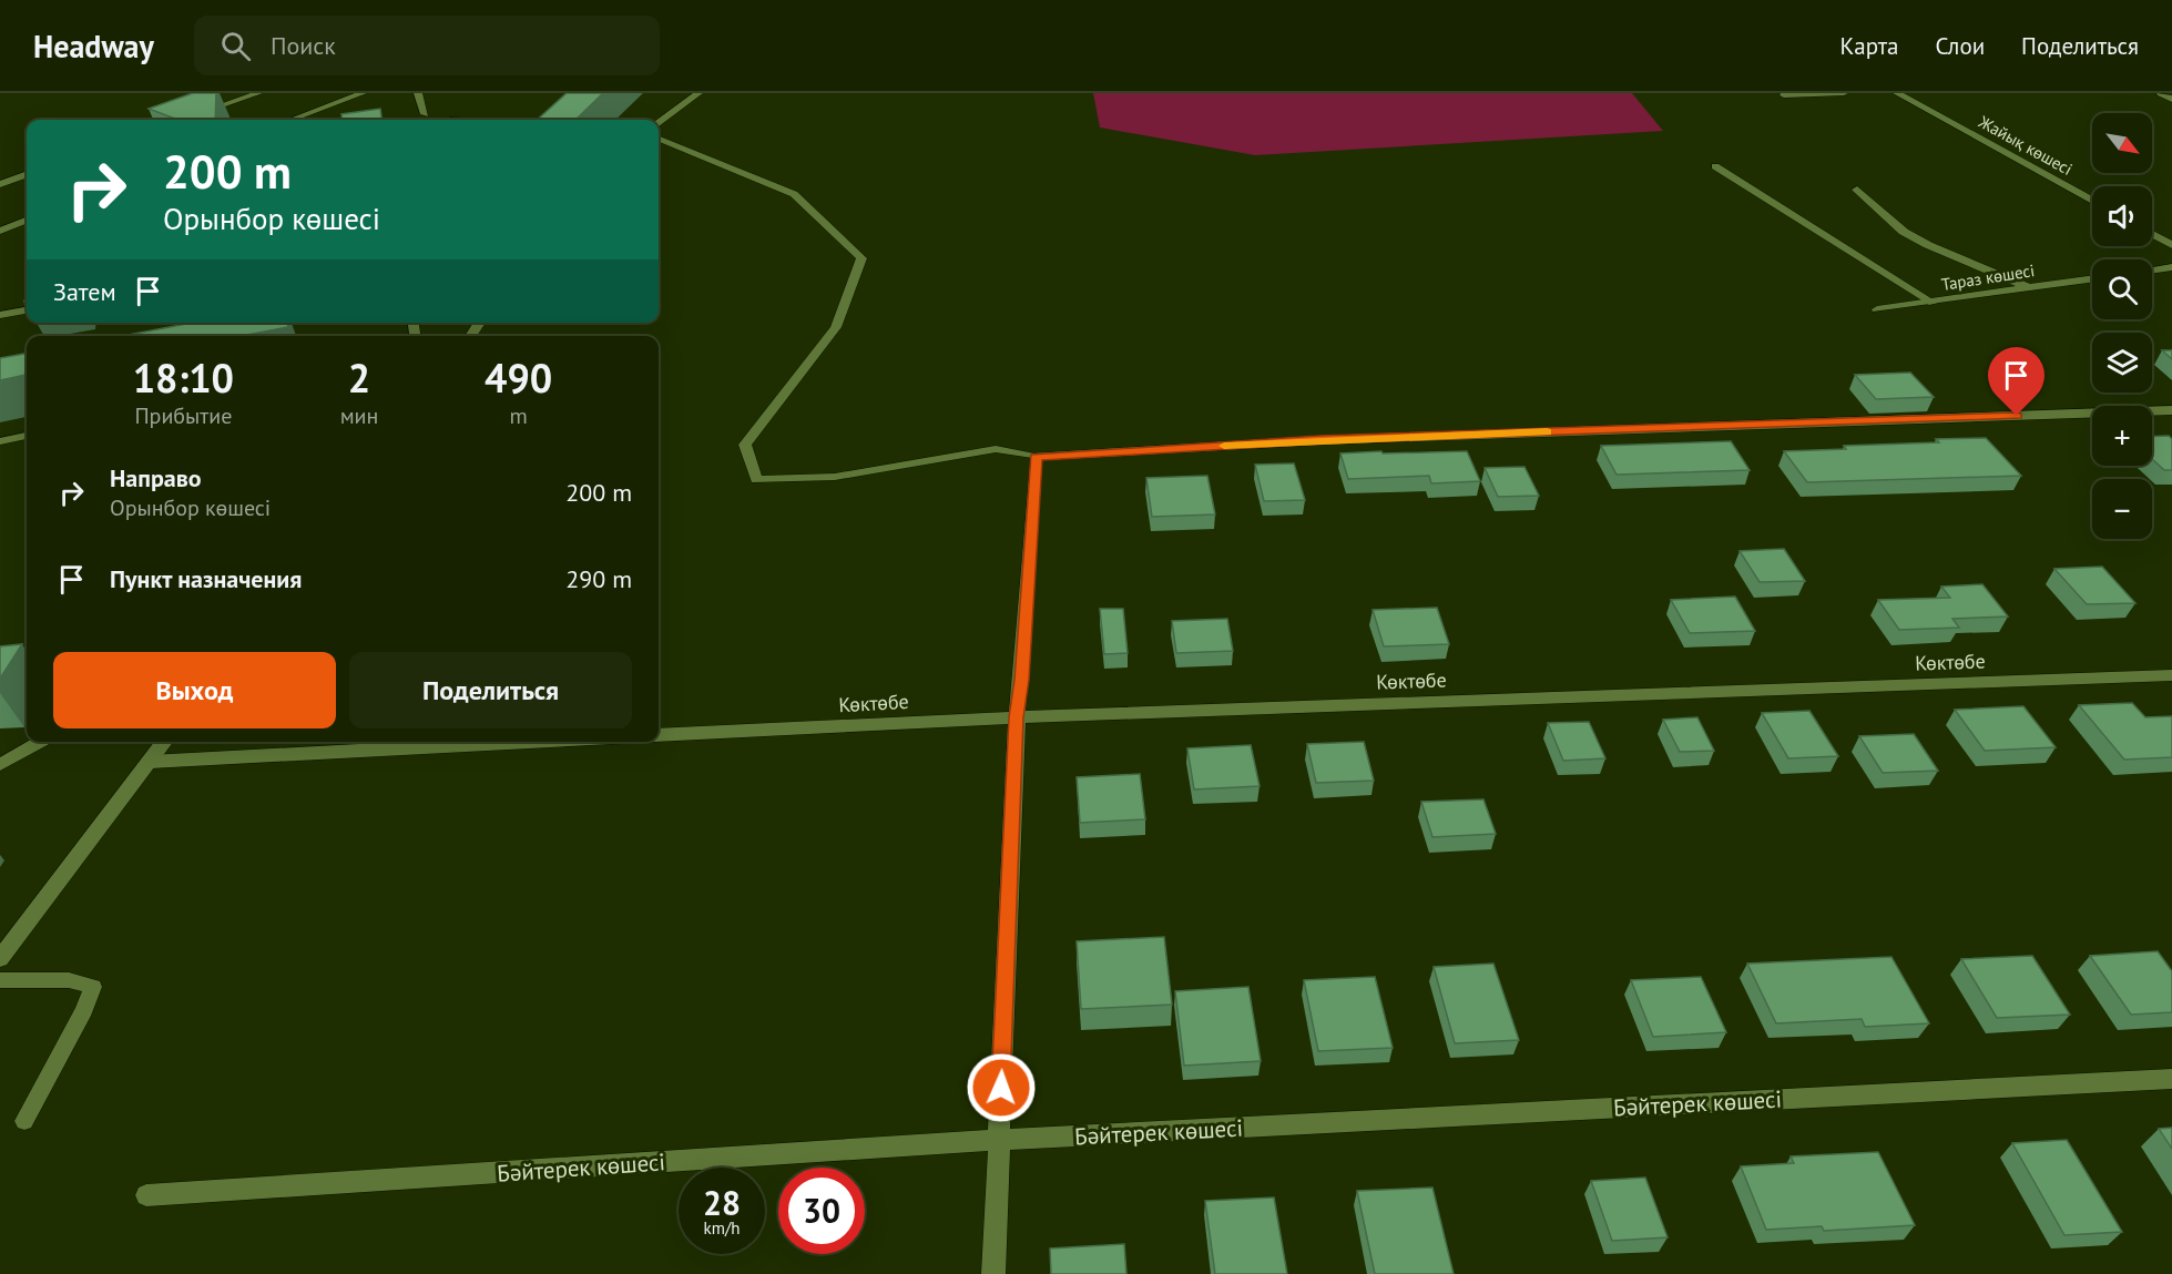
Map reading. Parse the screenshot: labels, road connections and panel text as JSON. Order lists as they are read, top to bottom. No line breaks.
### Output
{"streets":{"street":["Жайық көшесі","Тараз көшесі","Көктөбе","Бәйтерек көшесі"]},"north":"bottom right","page":{"header":"Headway","search":"Поиск","nav":["Карта","Слои","Поделиться"],"map_buttons":["+","−"],"turn":["200 m","Орынбор көшесі"],"then":"Затем","eta":["18:10","Прибытие","2","мин","490","m"],"list":[{"name":"Направо","note":"Орынбор көшесі","value":"200 m"},{"name":"Пункт назначения","value":"290 m"}],"buttons":["Выход","Поделиться"],"speed":"28 km/h","limit":"30"}}
